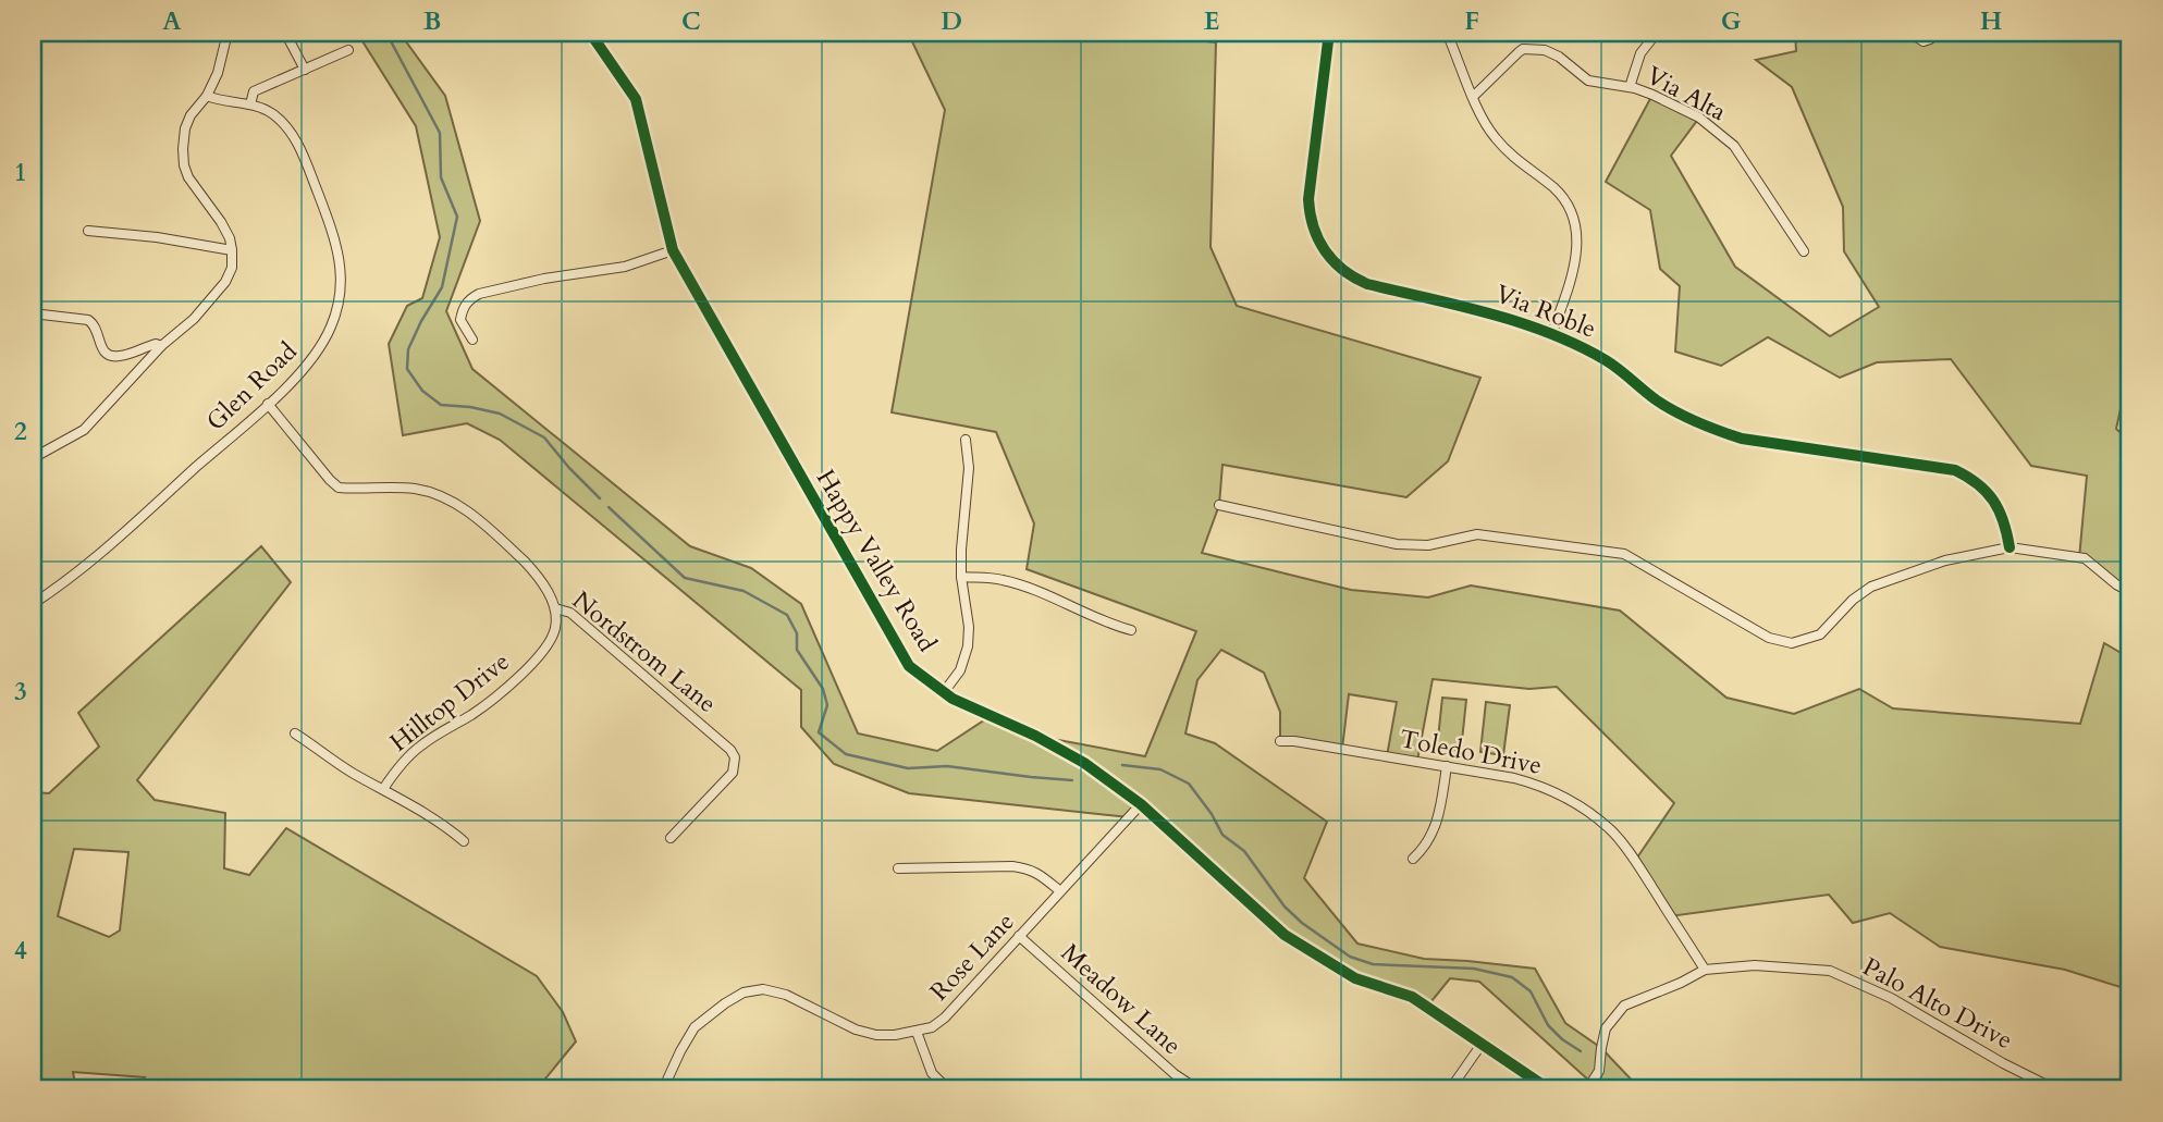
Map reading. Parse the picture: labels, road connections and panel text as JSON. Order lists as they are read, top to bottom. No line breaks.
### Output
{"streets":{"street":["Via Alta","Via Roble","Glen Road","Happy Valley Road","Nordstrom Lane","Hilltop Drive","Toledo Drive","Rose Lane","Meadow Lane","Palo Alto Drive"]},"crossings":[["Glen Road","Nordstrom Lane"],["Happy Valley Road","Rose Lane"],["Nordstrom Lane","Hilltop Drive"],["Toledo Drive","Palo Alto Drive"],["Rose Lane","Meadow Lane"]],"grid":{"columns":["A","B","C","D","E","F","G","H"],"rows":["1","2","3","4"]}}
